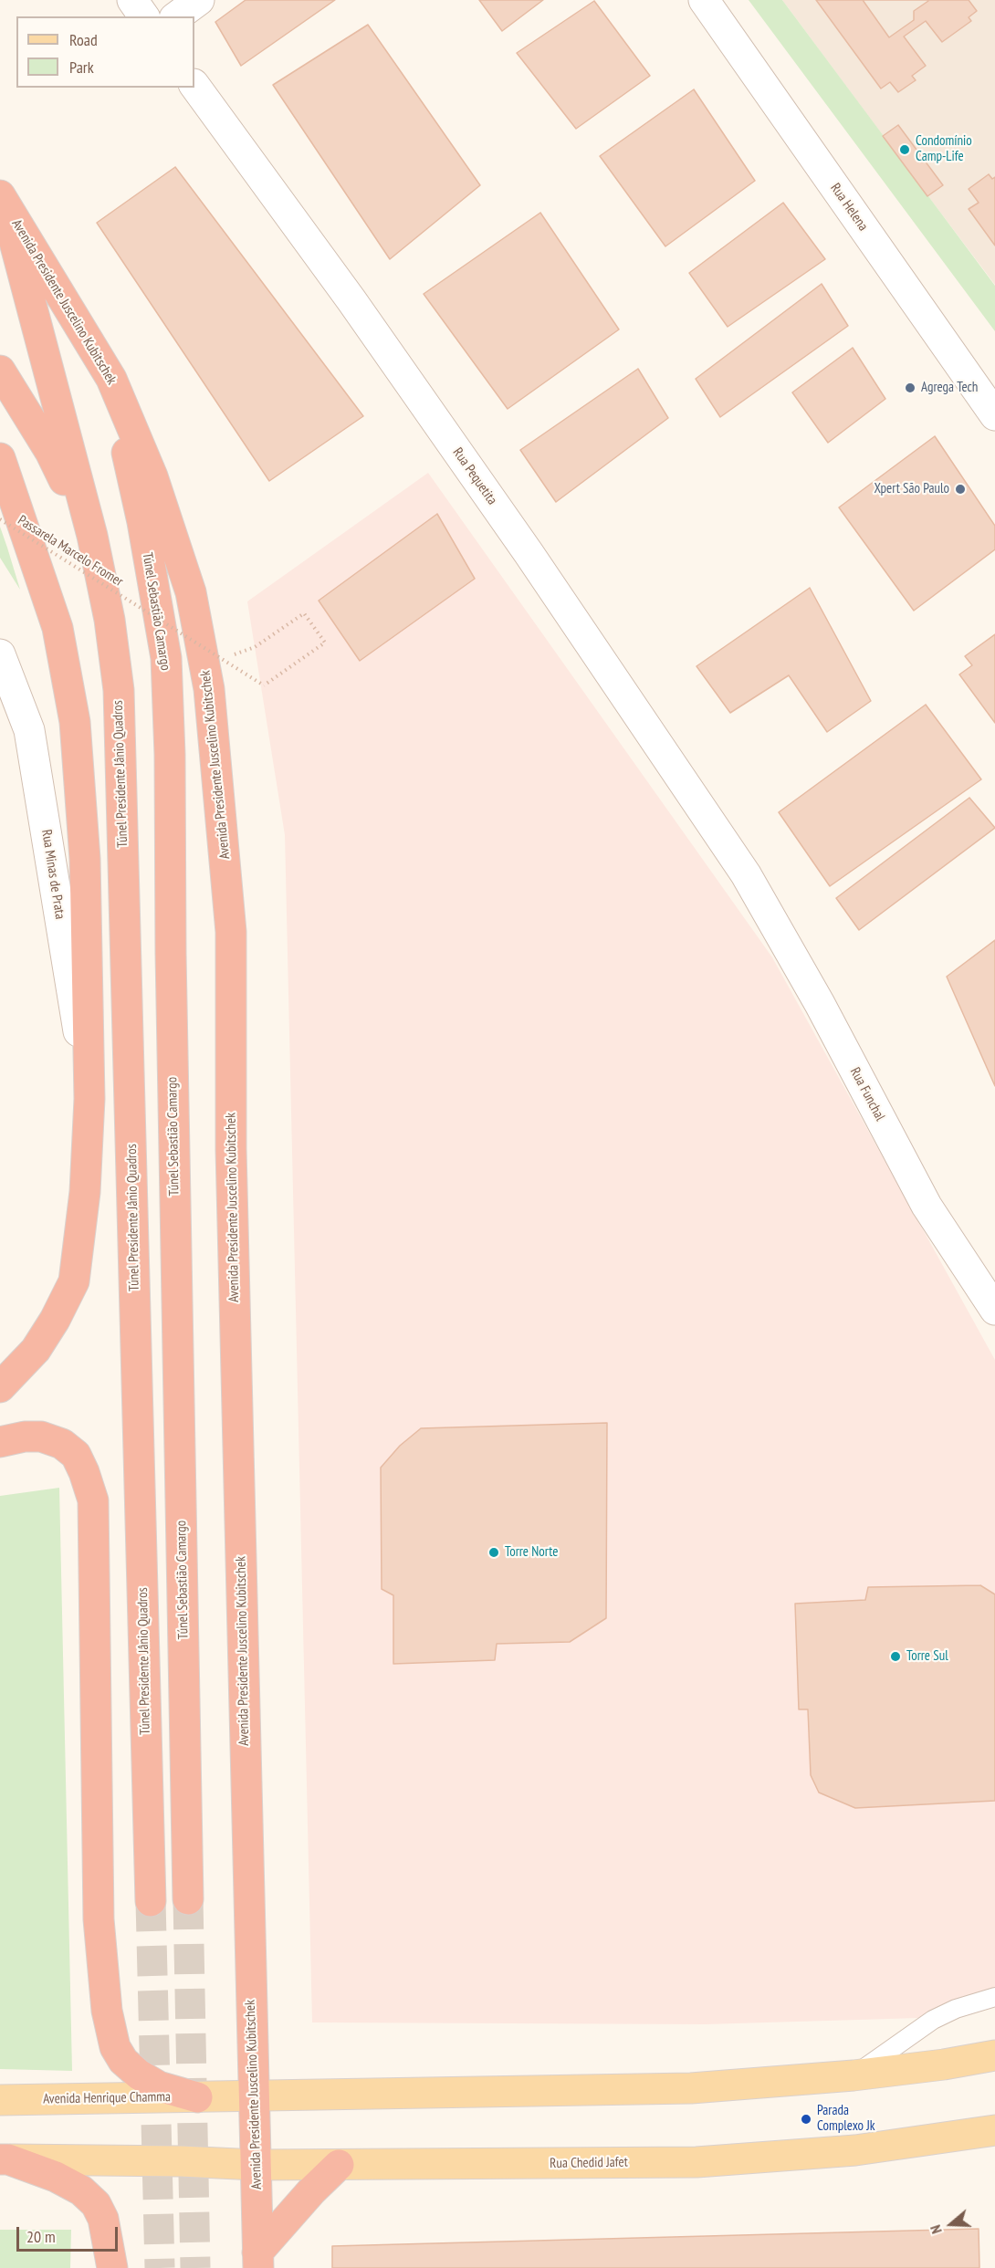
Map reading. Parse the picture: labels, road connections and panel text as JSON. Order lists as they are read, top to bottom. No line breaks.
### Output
{"streets":{"highway":["Avenida Presidente Juscelino Kubitschek","Túnel Sebastião Camargo","Túnel Presidente Jânio Quadros"],"main road":["Avenida Henrique Chamma","Rua Chedid Jafet"],"street":["Rua Helena","Rua Pequetita","Rua Minas de Prata","Rua Funchal"],"path":["Passarela Marcelo Fromer"]},"crossings":[["Avenida Presidente Juscelino Kubitschek","Túnel Sebastião Camargo"],["Avenida Presidente Juscelino Kubitschek","Túnel Presidente Jânio Quadros"],["Avenida Presidente Juscelino Kubitschek","Rua Chedid Jafet"],["Rua Pequetita","Rua Funchal"]],"places":["Condomínio Camp-Life","Agrega Tech","Xpert São Paulo","Torre Norte","Torre Sul","Parada Complexo Jk"],"legend":["Road","Park"],"scale_bar":"20 m","north":"left"}
